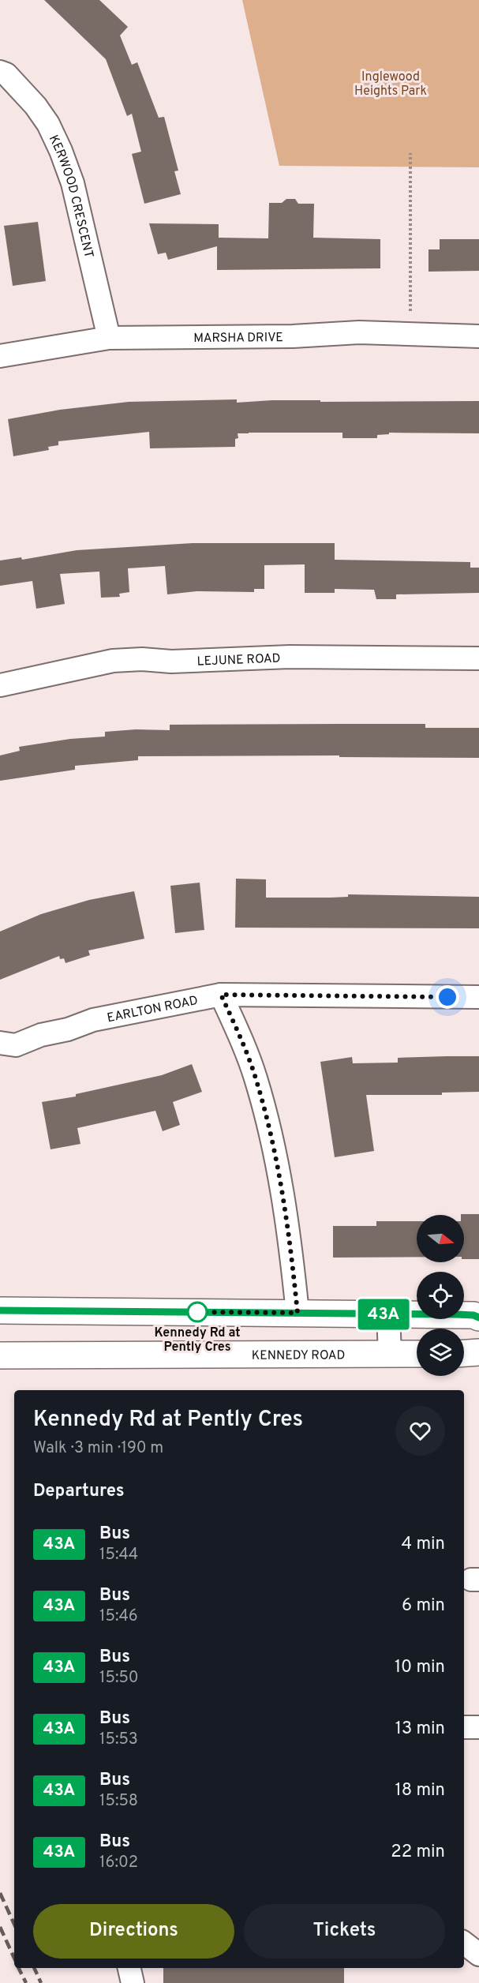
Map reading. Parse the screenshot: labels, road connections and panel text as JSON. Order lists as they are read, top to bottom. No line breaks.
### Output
{"streets":{"main road":["KENNEDY ROAD"],"street":["KERWOOD CRESCENT","MARSHA DRIVE","LEJUNE ROAD","EARLTON ROAD"]},"crossings":[["KERWOOD CRESCENT","MARSHA DRIVE"]],"parks":["Inglewood Heights Park"],"places":["Kennedy Rd at Pently Cres"],"lines":["bus line 43A"],"north":"right","page":{"on_map":"43A","heading":[["Kennedy Rd at Pently Cres","Walk · 3 min · 190 m"],"Departures"],"list":[{"mark":"43A","name":"Bus","note":"15:44","value":"4 min"},{"mark":"43A","name":"Bus","note":"15:46","value":"6 min"},{"mark":"43A","name":"Bus","note":"15:50","value":"10 min"},{"mark":"43A","name":"Bus","note":"15:53","value":"13 min"},{"mark":"43A","name":"Bus","note":"15:58","value":"18 min"},{"mark":"43A","name":"Bus","note":"16:02","value":"22 min"}],"buttons":["Directions","Tickets"]}}
